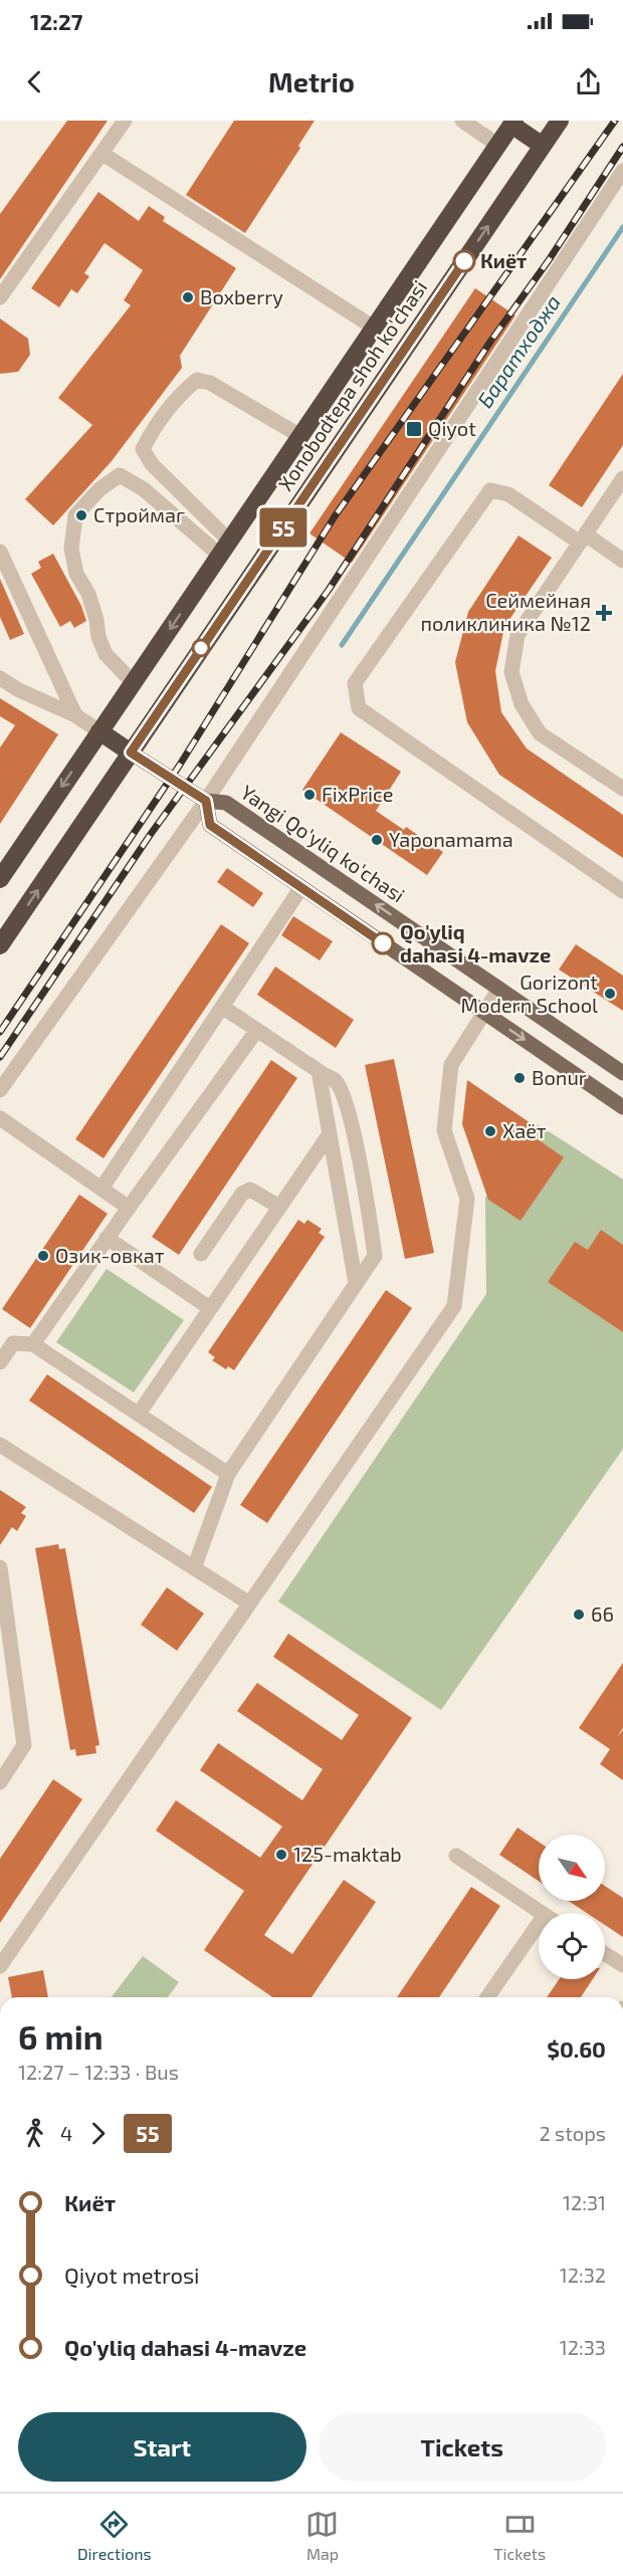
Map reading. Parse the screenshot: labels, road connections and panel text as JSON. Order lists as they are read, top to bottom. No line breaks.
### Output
{"streets":{"highway":["Xonobodtepa shoh ko'chasi"],"main road":["Yangi Qo'yliq ko'chasi"]},"crossings":[["Xonobodtepa shoh ko'chasi","Yangi Qo'yliq ko'chasi"]],"water":["Баратходжа"],"places":{"other":["Киёт","Boxberry","Строймаг","FixPrice","Yaponamama","Qo'yliq dahasi 4-mavze","Gorizont Modern School","Bonur","Хаёт","Озик-овкат","66","125-maktab"],"transit":["Qiyot"],"health":["Сеймейная поликлиника №12"]},"lines":["bus line 55"],"north":"bottom right","page":{"status":"12:27","header":"Metrio","on_map":"55","heading":["6 min","12:27 – 12:33 · Bus","$0.60"],"legs":["4","55","2 stops"],"list":[{"name":"Киёт","value":"12:31"},{"name":"Qiyot metrosi","value":"12:32"},{"name":"Qo'yliq dahasi 4-mavze","value":"12:33"}],"buttons":["Start","Tickets"],"tabs":["Directions","Map","Tickets"]}}
